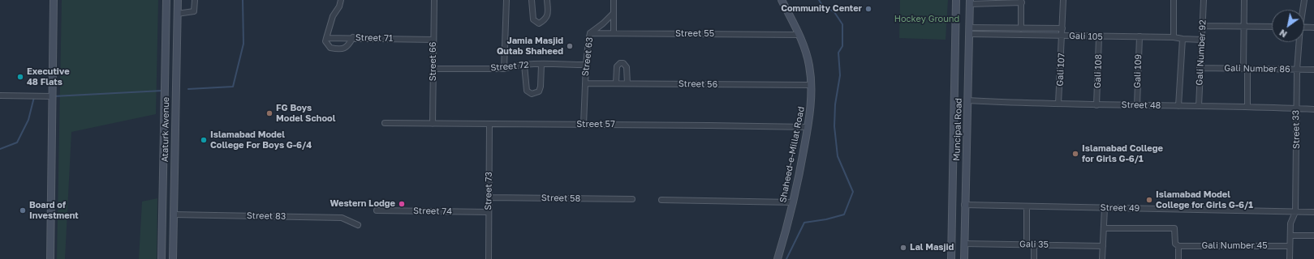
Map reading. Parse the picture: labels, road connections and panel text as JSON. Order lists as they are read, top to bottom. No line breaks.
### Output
{"streets":{"street":["Street 55","Gali 105","Street 71","Gali Number 92","Street 63","Street 66","Street 72","Gali Number 86","Gali 107","Gali 108","Gali 109","Street 56","Street 48","Street 57","Ataturk Avenue","Muncipal Road","Street 33","Shaheed-e-Millat Road","Street 73","Street 58","Street 49","Street 74","Street 83","Gali 35","Gali Number 45"]},"crossings":[["Street 55","Street 63"],["Street 55","Shaheed-e-Millat Road"],["Gali 105","Gali Number 92"],["Gali 105","Gali 107"],["Gali 105","Gali 108"],["Gali 105","Gali 109"],["Gali 105","Muncipal Road"],["Street 71","Street 66"],["Gali Number 92","Gali Number 86"],["Gali Number 92","Street 48"],["Street 63","Street 72"],["Street 63","Street 56"],["Street 63","Street 57"],["Street 66","Street 72"],["Street 66","Street 57"],["Gali Number 86","Street 33"],["Gali 107","Street 48"],["Gali 108","Street 48"],["Gali 109","Street 48"],["Street 56","Shaheed-e-Millat Road"],["Street 48","Muncipal Road"],["Street 48","Street 33"],["Street 57","Shaheed-e-Millat Road"],["Street 57","Street 73"],["Ataturk Avenue","Street 83"],["Muncipal Road","Street 49"],["Muncipal Road","Gali 35"],["Street 33","Street 49"],["Street 33","Gali Number 45"],["Street 73","Street 58"],["Street 73","Street 74"]],"parks":["Hockey Ground"],"places":["Community Center","Jamia Masjid Qutab Shaheed","Executive 48 Flats","FG Boys Model School","Islamabad Model College For Boys G-6/4","Islamabad College for Girls G-6/1","Islamabad Model College for Girls G-6/1","Western Lodge","Board of Investment","Lal Masjid"],"north":"bottom left"}
